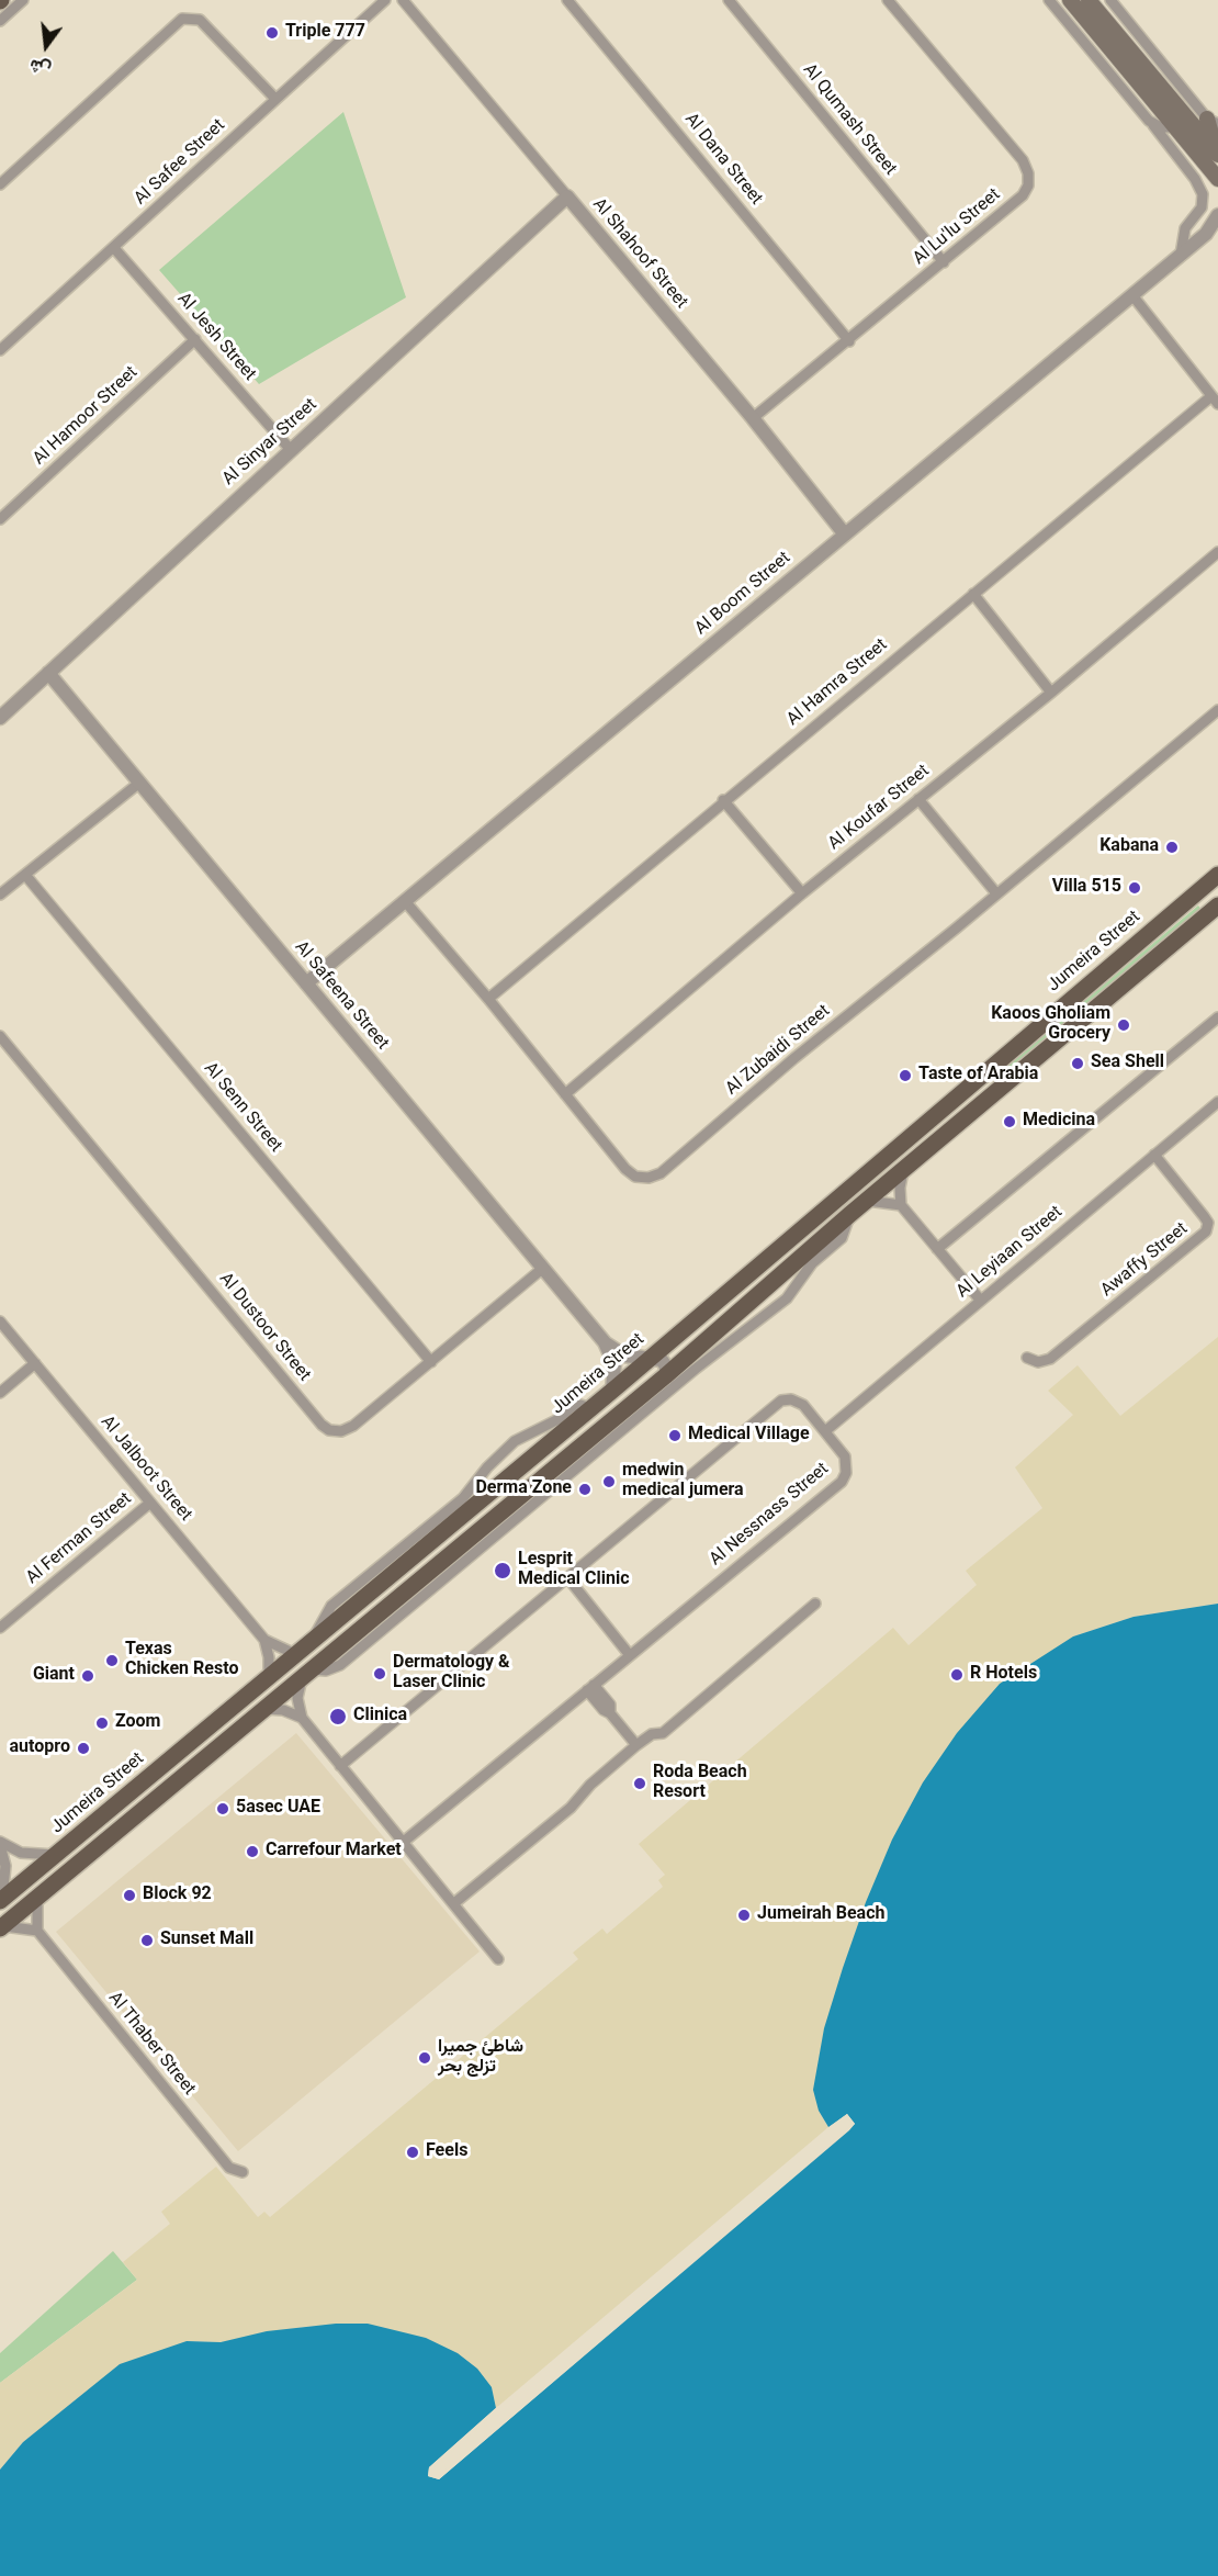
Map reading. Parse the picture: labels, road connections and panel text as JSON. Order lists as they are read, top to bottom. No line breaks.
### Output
{"streets":{"main road":["Jumeira Street"],"street":["Al Qumash Street","Al Dana Street","Al Safee Street","Al Lu'lu Street","Al Shahoof Street","Al Jesh Street","Al Hamoor Street","Al Sinyar Street","Al Boom Street","Al Hamra Street","Al Koufar Street","Al Safeena Street","Al Zubaidi Street","Al Senn Street","Al Leyiaan Street","Awaffy Street","Al Dustoor Street","Al Jalboot Street","Al Nessnass Street","Al Ferman Street","Al Thaber Street"]},"crossings":[["Al Qumash Street","Al Lu'lu Street"],["Al Dana Street","Al Lu'lu Street"],["Al Safee Street","Al Jesh Street"],["Al Lu'lu Street","Al Shahoof Street"],["Al Shahoof Street","Al Sinyar Street"],["Al Shahoof Street","Al Boom Street"],["Al Jesh Street","Al Hamoor Street"],["Al Jesh Street","Al Sinyar Street"],["Al Sinyar Street","Al Safeena Street"],["Al Boom Street","Al Safeena Street"],["Al Boom Street","Al Zubaidi Street"],["Al Hamra Street","Al Zubaidi Street"],["Al Koufar Street","Al Zubaidi Street"],["Jumeira Street","Al Safeena Street"],["Jumeira Street","Al Jalboot Street"],["Al Safeena Street","Al Dustoor Street"],["Al Senn Street","Al Dustoor Street"],["Al Leyiaan Street","Awaffy Street"],["Al Leyiaan Street","Al Nessnass Street"],["Al Jalboot Street","Al Ferman Street"]],"places":["Triple 777","Kabana","Villa 515","Kaoos Gholiam Grocery","Sea Shell","Taste of Arabia","Medicina","Medical Village","medwin medical jumera","Derma Zone","Lesprit Medical Clinic","Texas Chicken Resto","Dermatology & Laser Clinic","R Hotels","Giant","Clinica","Zoom","autopro","Roda Beach Resort","5asec UAE","Carrefour Market","Block 92","Jumeirah Beach","Sunset Mall","شاطئ جميرا تزلج بحر","Feels"],"north":"bottom"}
